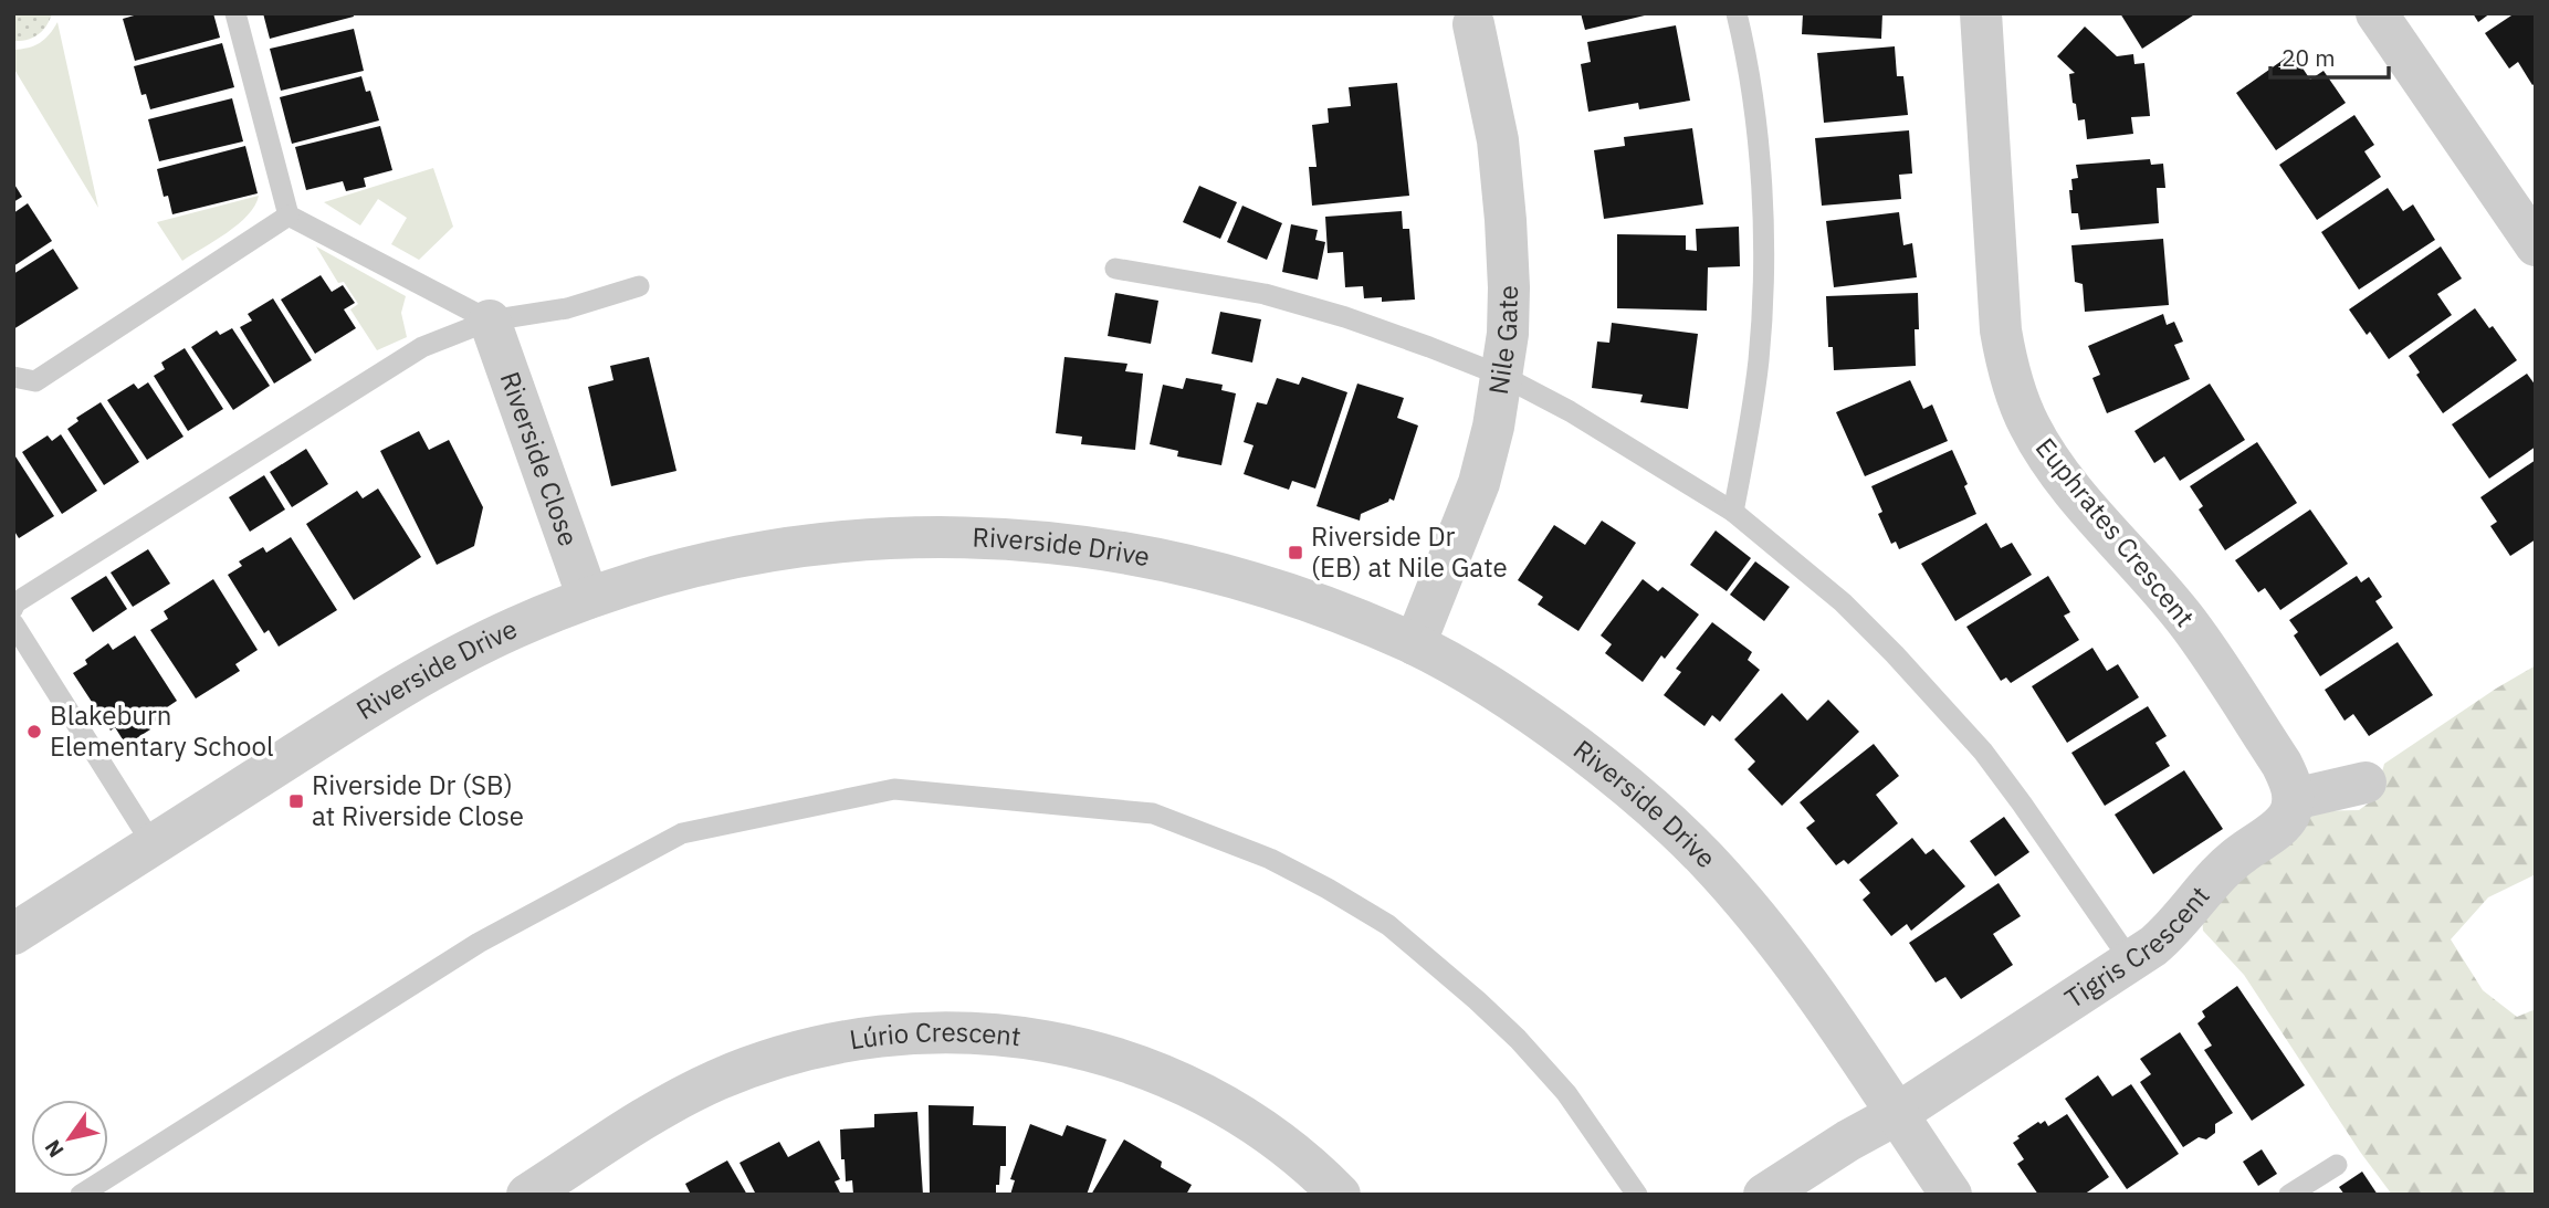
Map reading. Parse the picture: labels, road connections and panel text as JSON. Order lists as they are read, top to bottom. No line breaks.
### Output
{"streets":{"street":["Nile Gate","Riverside Close","Euphrates Crescent","Riverside Drive","Tigris Crescent","Lúrio Crescent"]},"crossings":[["Nile Gate","Riverside Drive"],["Riverside Close","Riverside Drive"],["Euphrates Crescent","Tigris Crescent"],["Riverside Drive","Tigris Crescent"]],"places":{"transit":["Riverside Dr (EB) at Nile Gate","Riverside Dr (SB) at Riverside Close"],"other":["Blakeburn Elementary School"]},"scale_bar":"20 m","north":"bottom left"}
